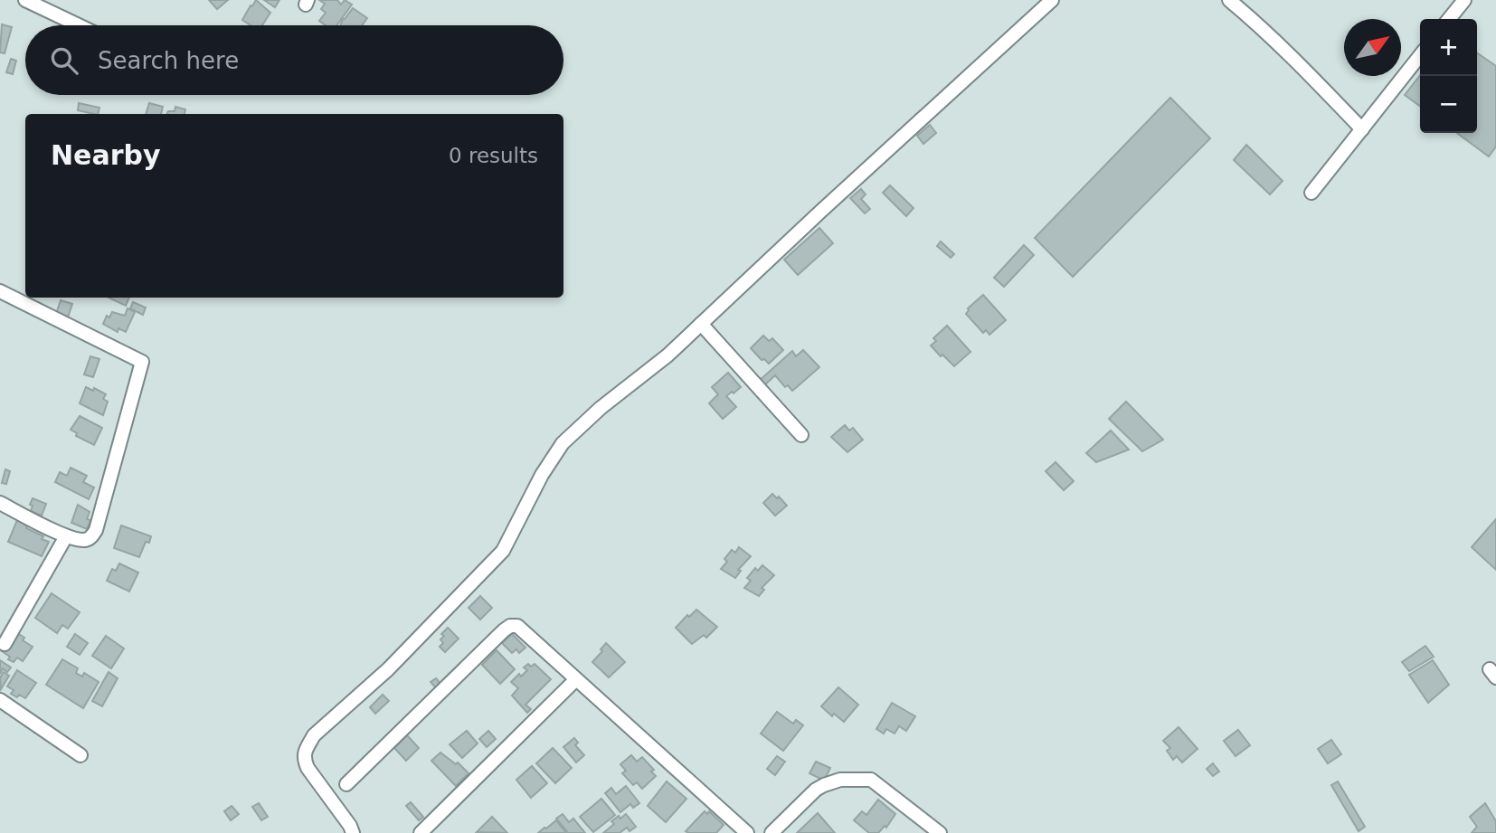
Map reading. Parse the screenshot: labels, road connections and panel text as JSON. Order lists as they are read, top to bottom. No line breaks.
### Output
{"north":"top right","page":{"map_buttons":["+","−"],"search":"Search here","heading":["Nearby","0 results"]}}
